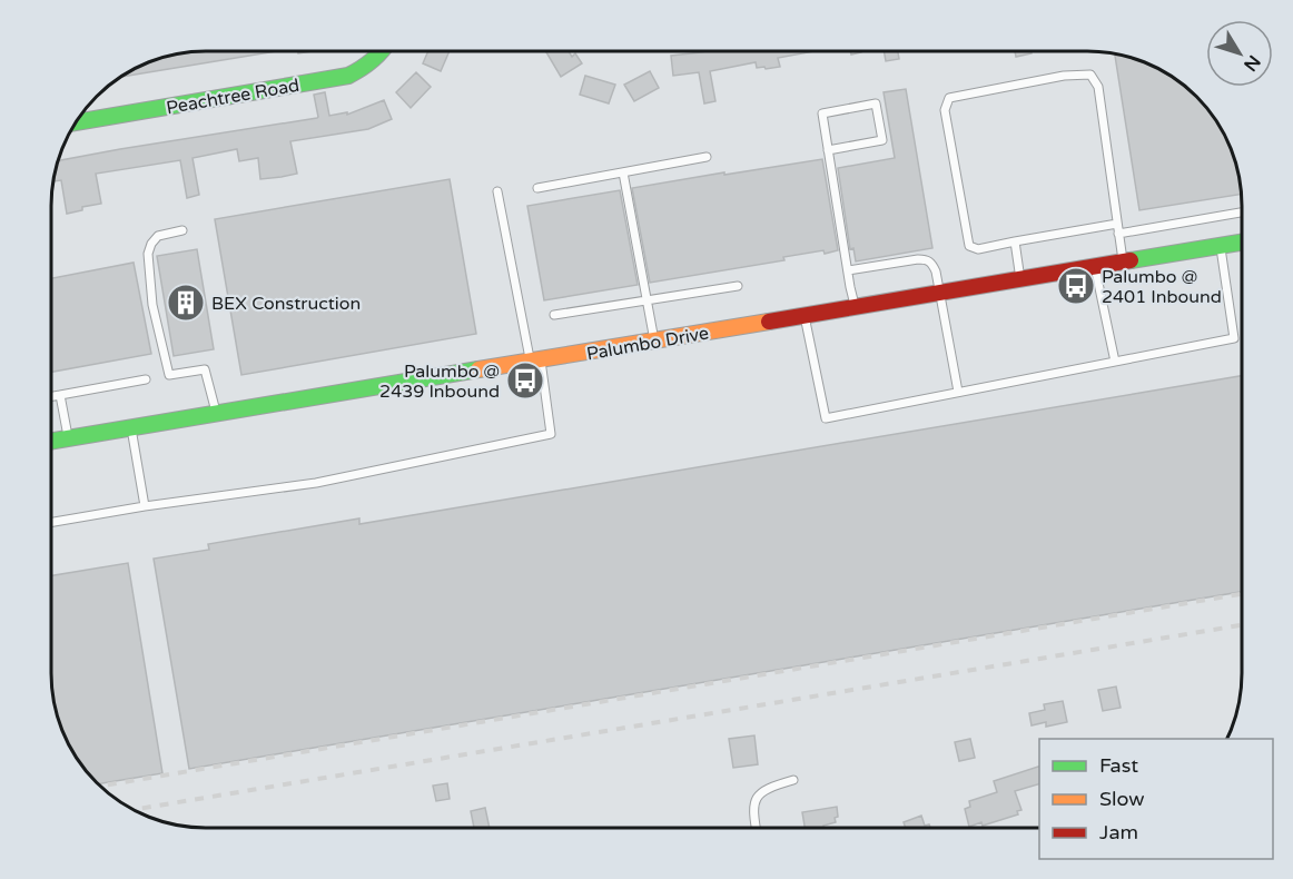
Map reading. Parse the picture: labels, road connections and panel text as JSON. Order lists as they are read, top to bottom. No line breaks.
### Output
{"streets":{"street":["Peachtree Road","Palumbo Drive"]},"places":{"bus stop":["Palumbo @ 2401 Inbound","Palumbo @ 2439 Inbound"],"building":["BEX Construction"]},"legend":["Fast","Slow","Jam"],"north":"bottom right"}
